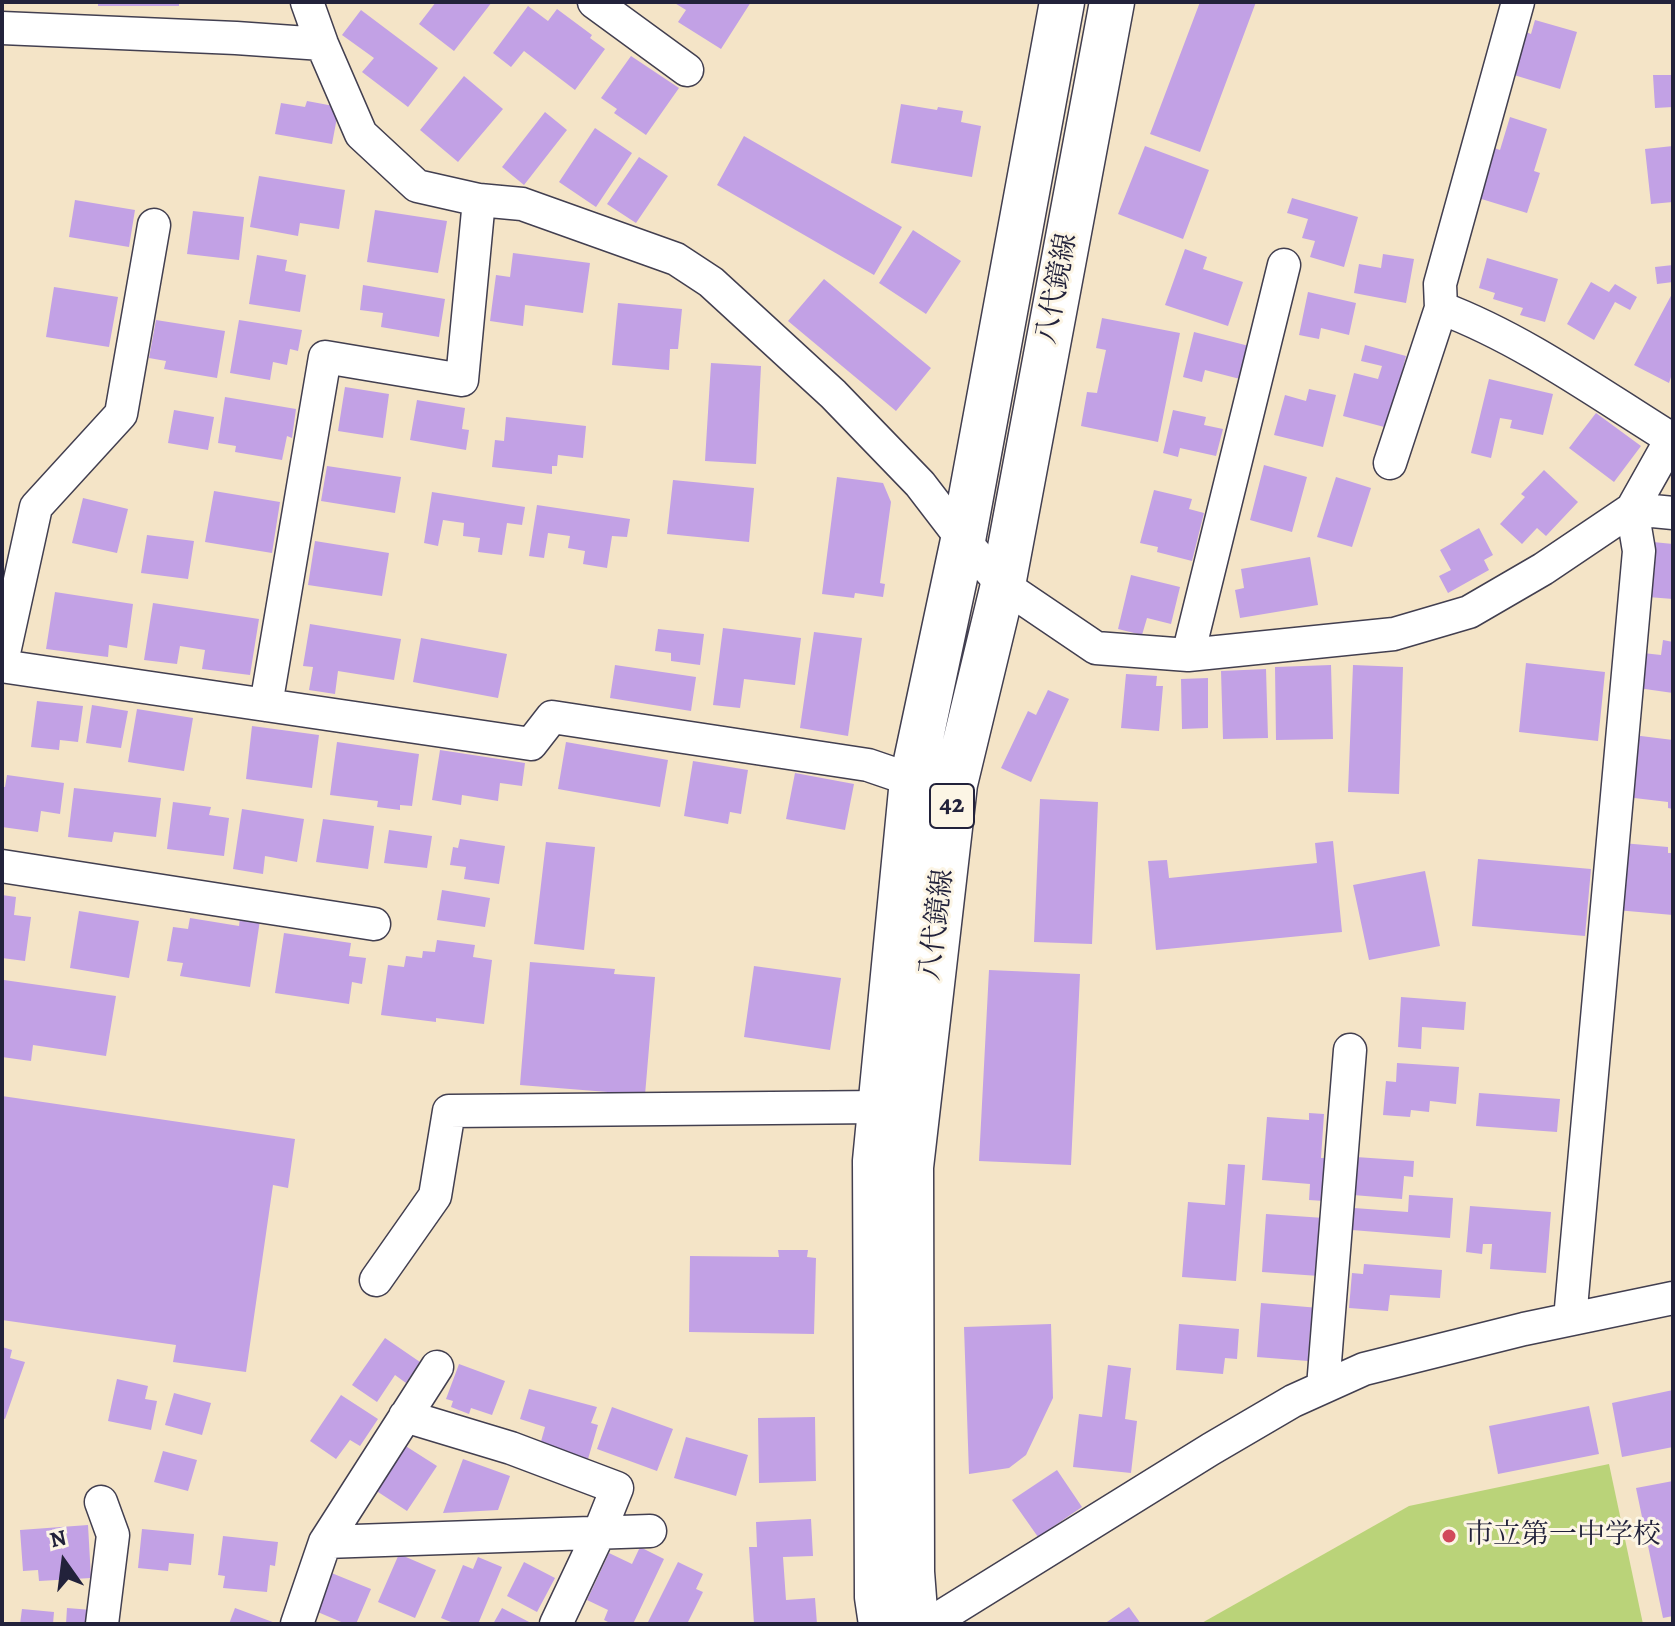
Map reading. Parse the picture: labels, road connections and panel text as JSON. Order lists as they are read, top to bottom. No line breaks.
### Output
{"streets":{"main road":["八代鏡線","42"]},"places":["市立第一中学校"],"north":"top"}
